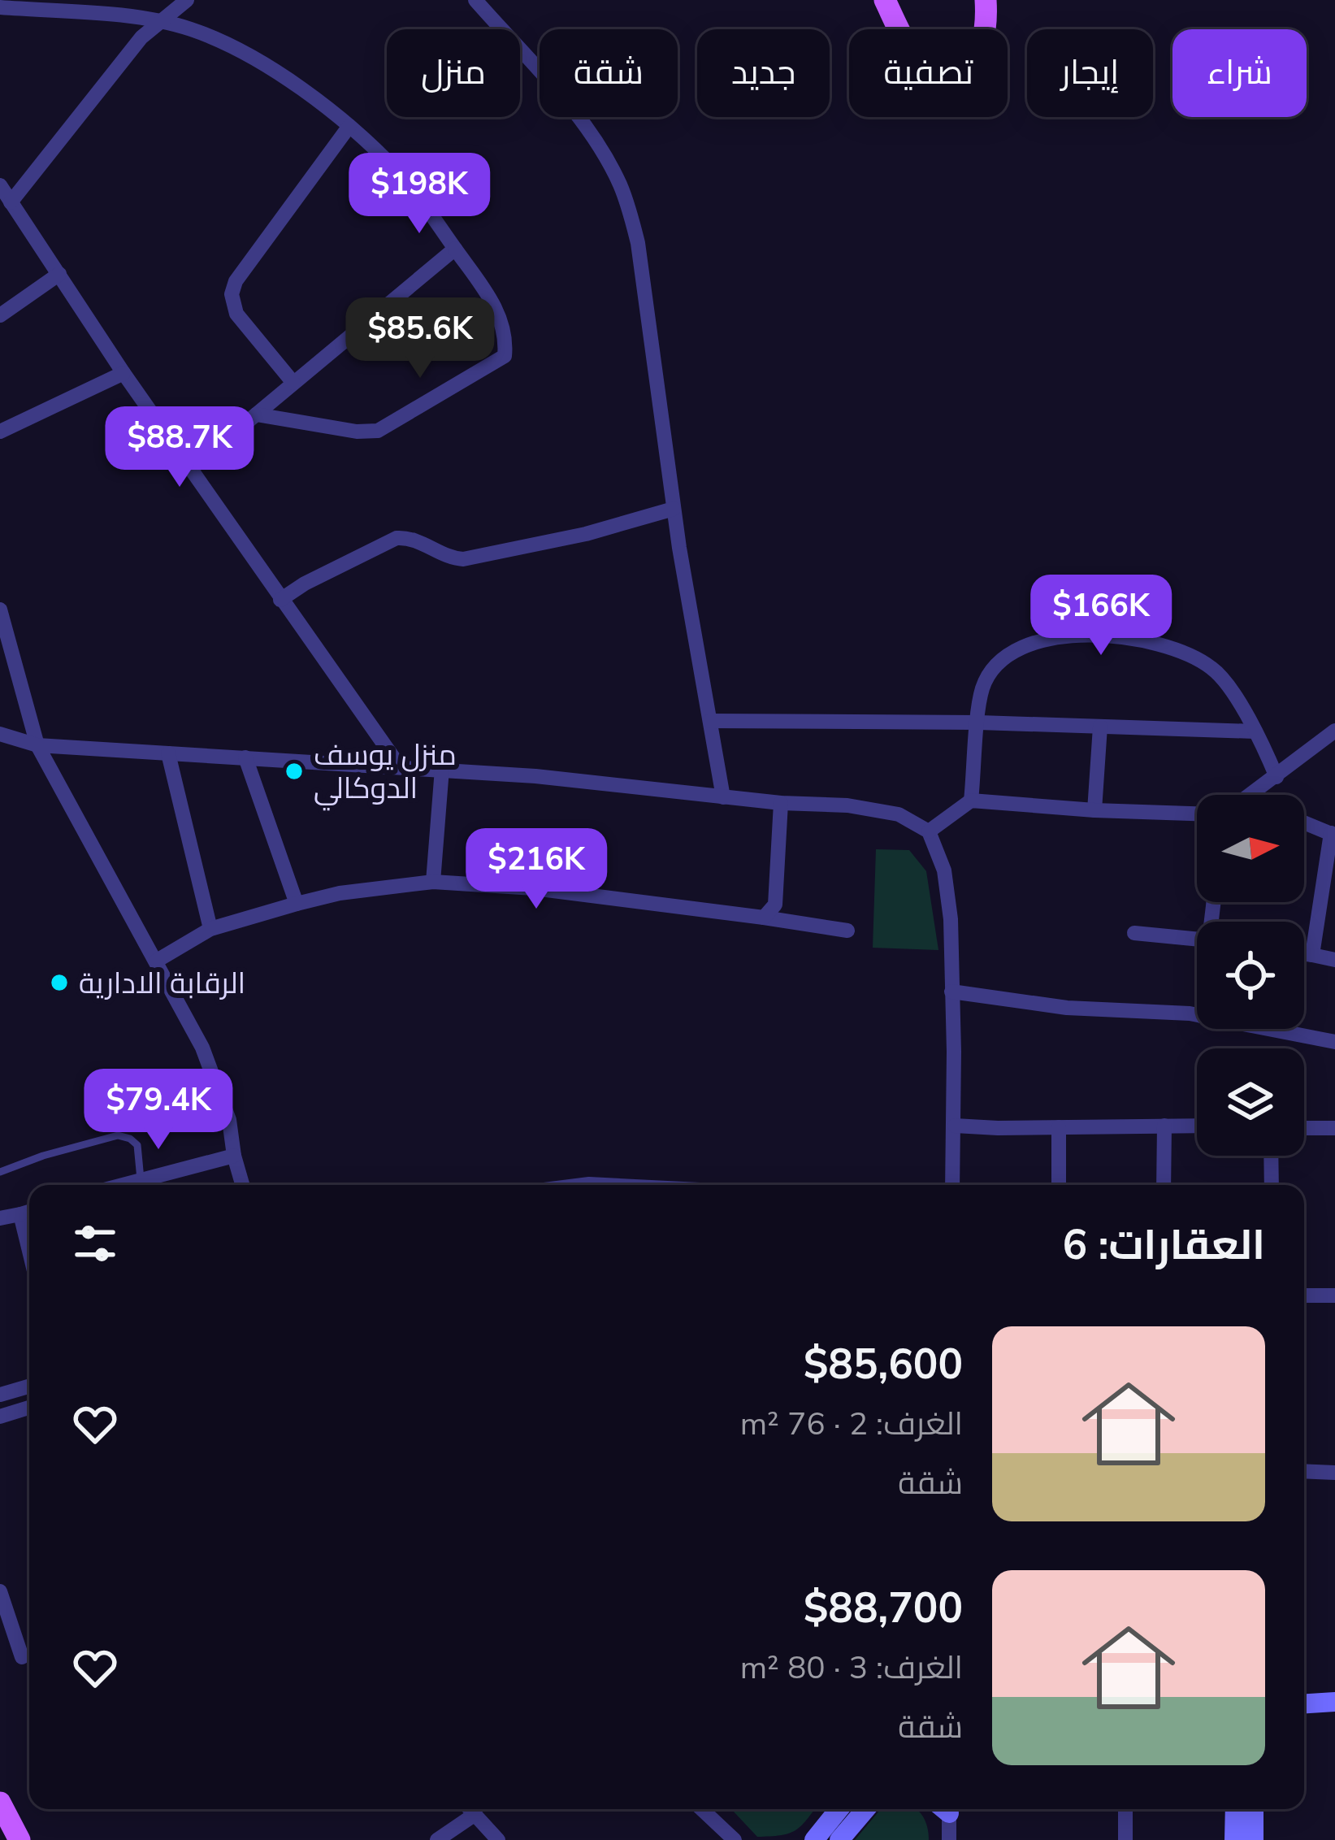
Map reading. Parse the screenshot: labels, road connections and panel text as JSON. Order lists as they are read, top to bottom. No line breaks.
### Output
{"places":["منزل يوسف الدوكالي","الرقابة الادارية"],"north":"right","page":{"chip":["شراء","إيجار","تصفية","جديد","شقة","منزل"],"price":["$198K","$85.6K","$88.7K","$166K","$216K","$79.4K"],"heading":"العقارات: 6","list":[{"name":"$85,600","note":"الغرف: 2 · 76 m² · شقة"},{"name":"$88,700","note":"الغرف: 3 · 80 m² · شقة"}]}}
